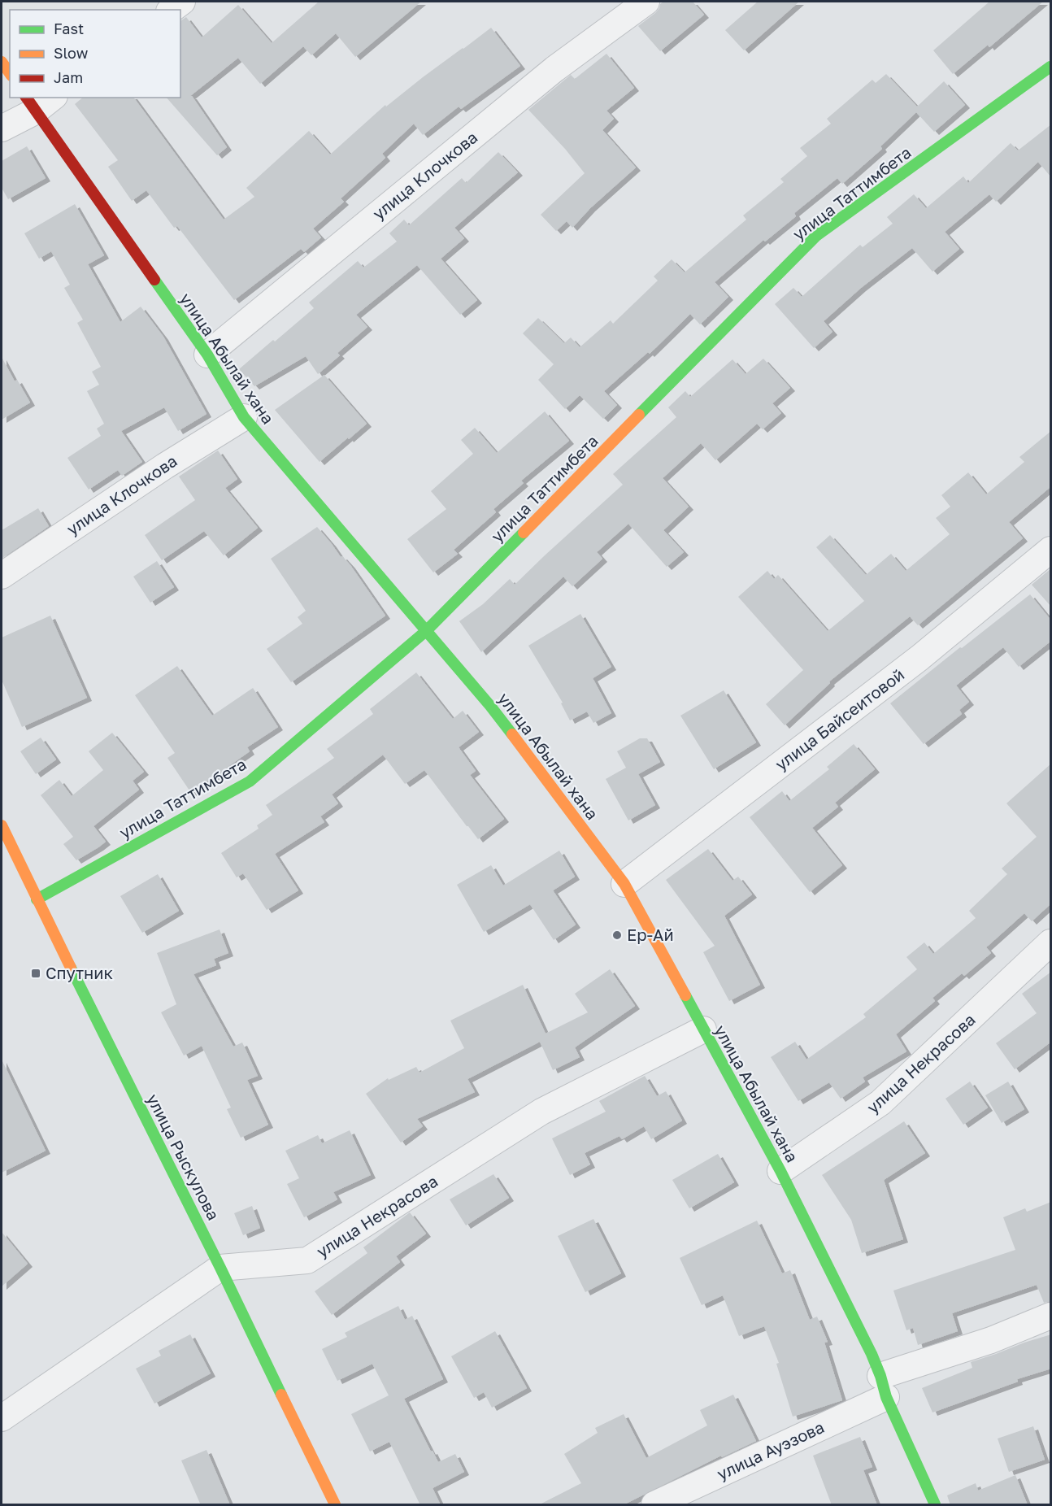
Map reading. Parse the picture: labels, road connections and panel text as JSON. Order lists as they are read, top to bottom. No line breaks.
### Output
{"streets":{"street":["улица Клочкова","улица Таттимбета","улица Абылай хана","улица Байсеитовой","улица Некрасова","улица Рыскулова","улица Ауэзова"]},"crossings":[["улица Клочкова","улица Абылай хана"],["улица Таттимбета","улица Абылай хана"],["улица Таттимбета","улица Рыскулова"],["улица Абылай хана","улица Байсеитовой"],["улица Абылай хана","улица Некрасова"],["улица Абылай хана","улица Ауэзова"],["улица Некрасова","улица Рыскулова"]],"places":{"other":["Ер-Ай"],"transit":["Спутник"]},"legend":["Fast","Slow","Jam"]}
